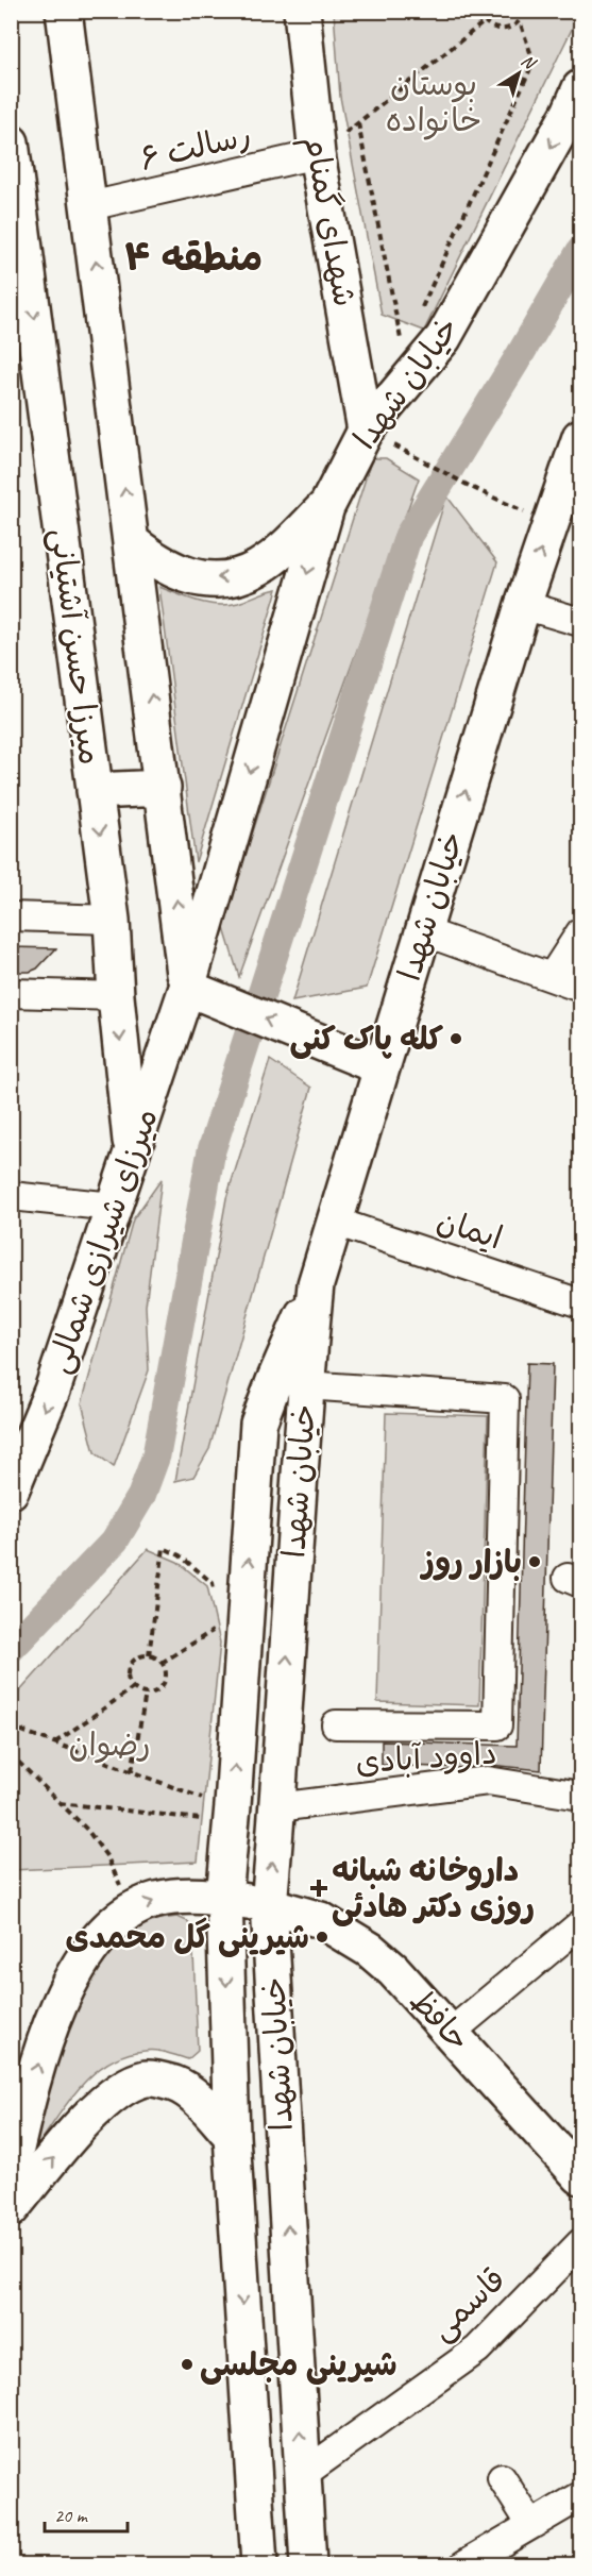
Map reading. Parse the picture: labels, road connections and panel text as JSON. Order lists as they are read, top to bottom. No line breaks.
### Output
{"streets":{"main road":["شهدای گمنام","خیابان شهدا","میرزا حسن آشتیانی","میرزای شیرازی شمالی","حافظ"],"street":["رسالت ۶","ایمان","داوود آبادی","قاسمی"]},"crossings":[["رسالت ۶","شهدای گمنام"],["شهدای گمنام","خیابان شهدا"],["خیابان شهدا","ایمان"],["خیابان شهدا","میرزای شیرازی شمالی"],["خیابان شهدا","داوود آبادی"],["خیابان شهدا","حافظ"],["خیابان شهدا","قاسمی"],["میرزا حسن آشتیانی","میرزای شیرازی شمالی"]],"one_way":["میرزای شیرازی شمالی"],"districts":["منطقه ۴"],"parks":["بوستان خانواده","رضوان"],"places":{"other":["کله پاک کنی","بازار روز","شیرینی گل محمدی","شیرینی مجلسی"],"health":["داروخانه شبانه روزی دکتر هادئی"]},"scale_bar":"20 m","north":"top right"}
